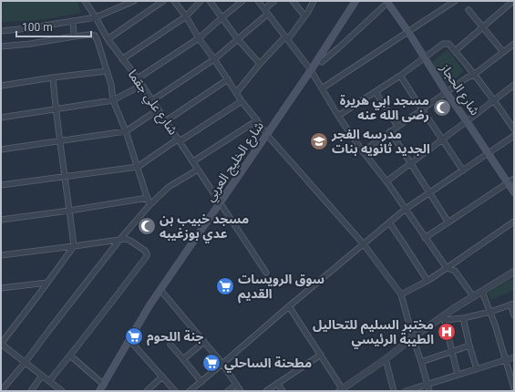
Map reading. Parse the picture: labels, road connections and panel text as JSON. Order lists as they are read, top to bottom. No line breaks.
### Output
{"streets":{"main road":["شارع الحجاز","شارع الخليج العربي"],"street":["شارع علي جقما"]},"crossings":[["شارع علي جقما","شارع الخليج العربي"]],"places":{"mosque":["مسجد ابي هريرة رضى الله عنه","مسجد خبيب بن عدي بوزغيبه"],"school or university":["مدرسه الفجر الجديد ثانويه بنات"],"supermarket":["سوق الرويسات القديم","جنة اللحوم","مطحنة الساحلي"],"hospital":["مختبر السليم للتحاليل الطيبة الرئيسي"]},"scale_bar":"100 m"}
